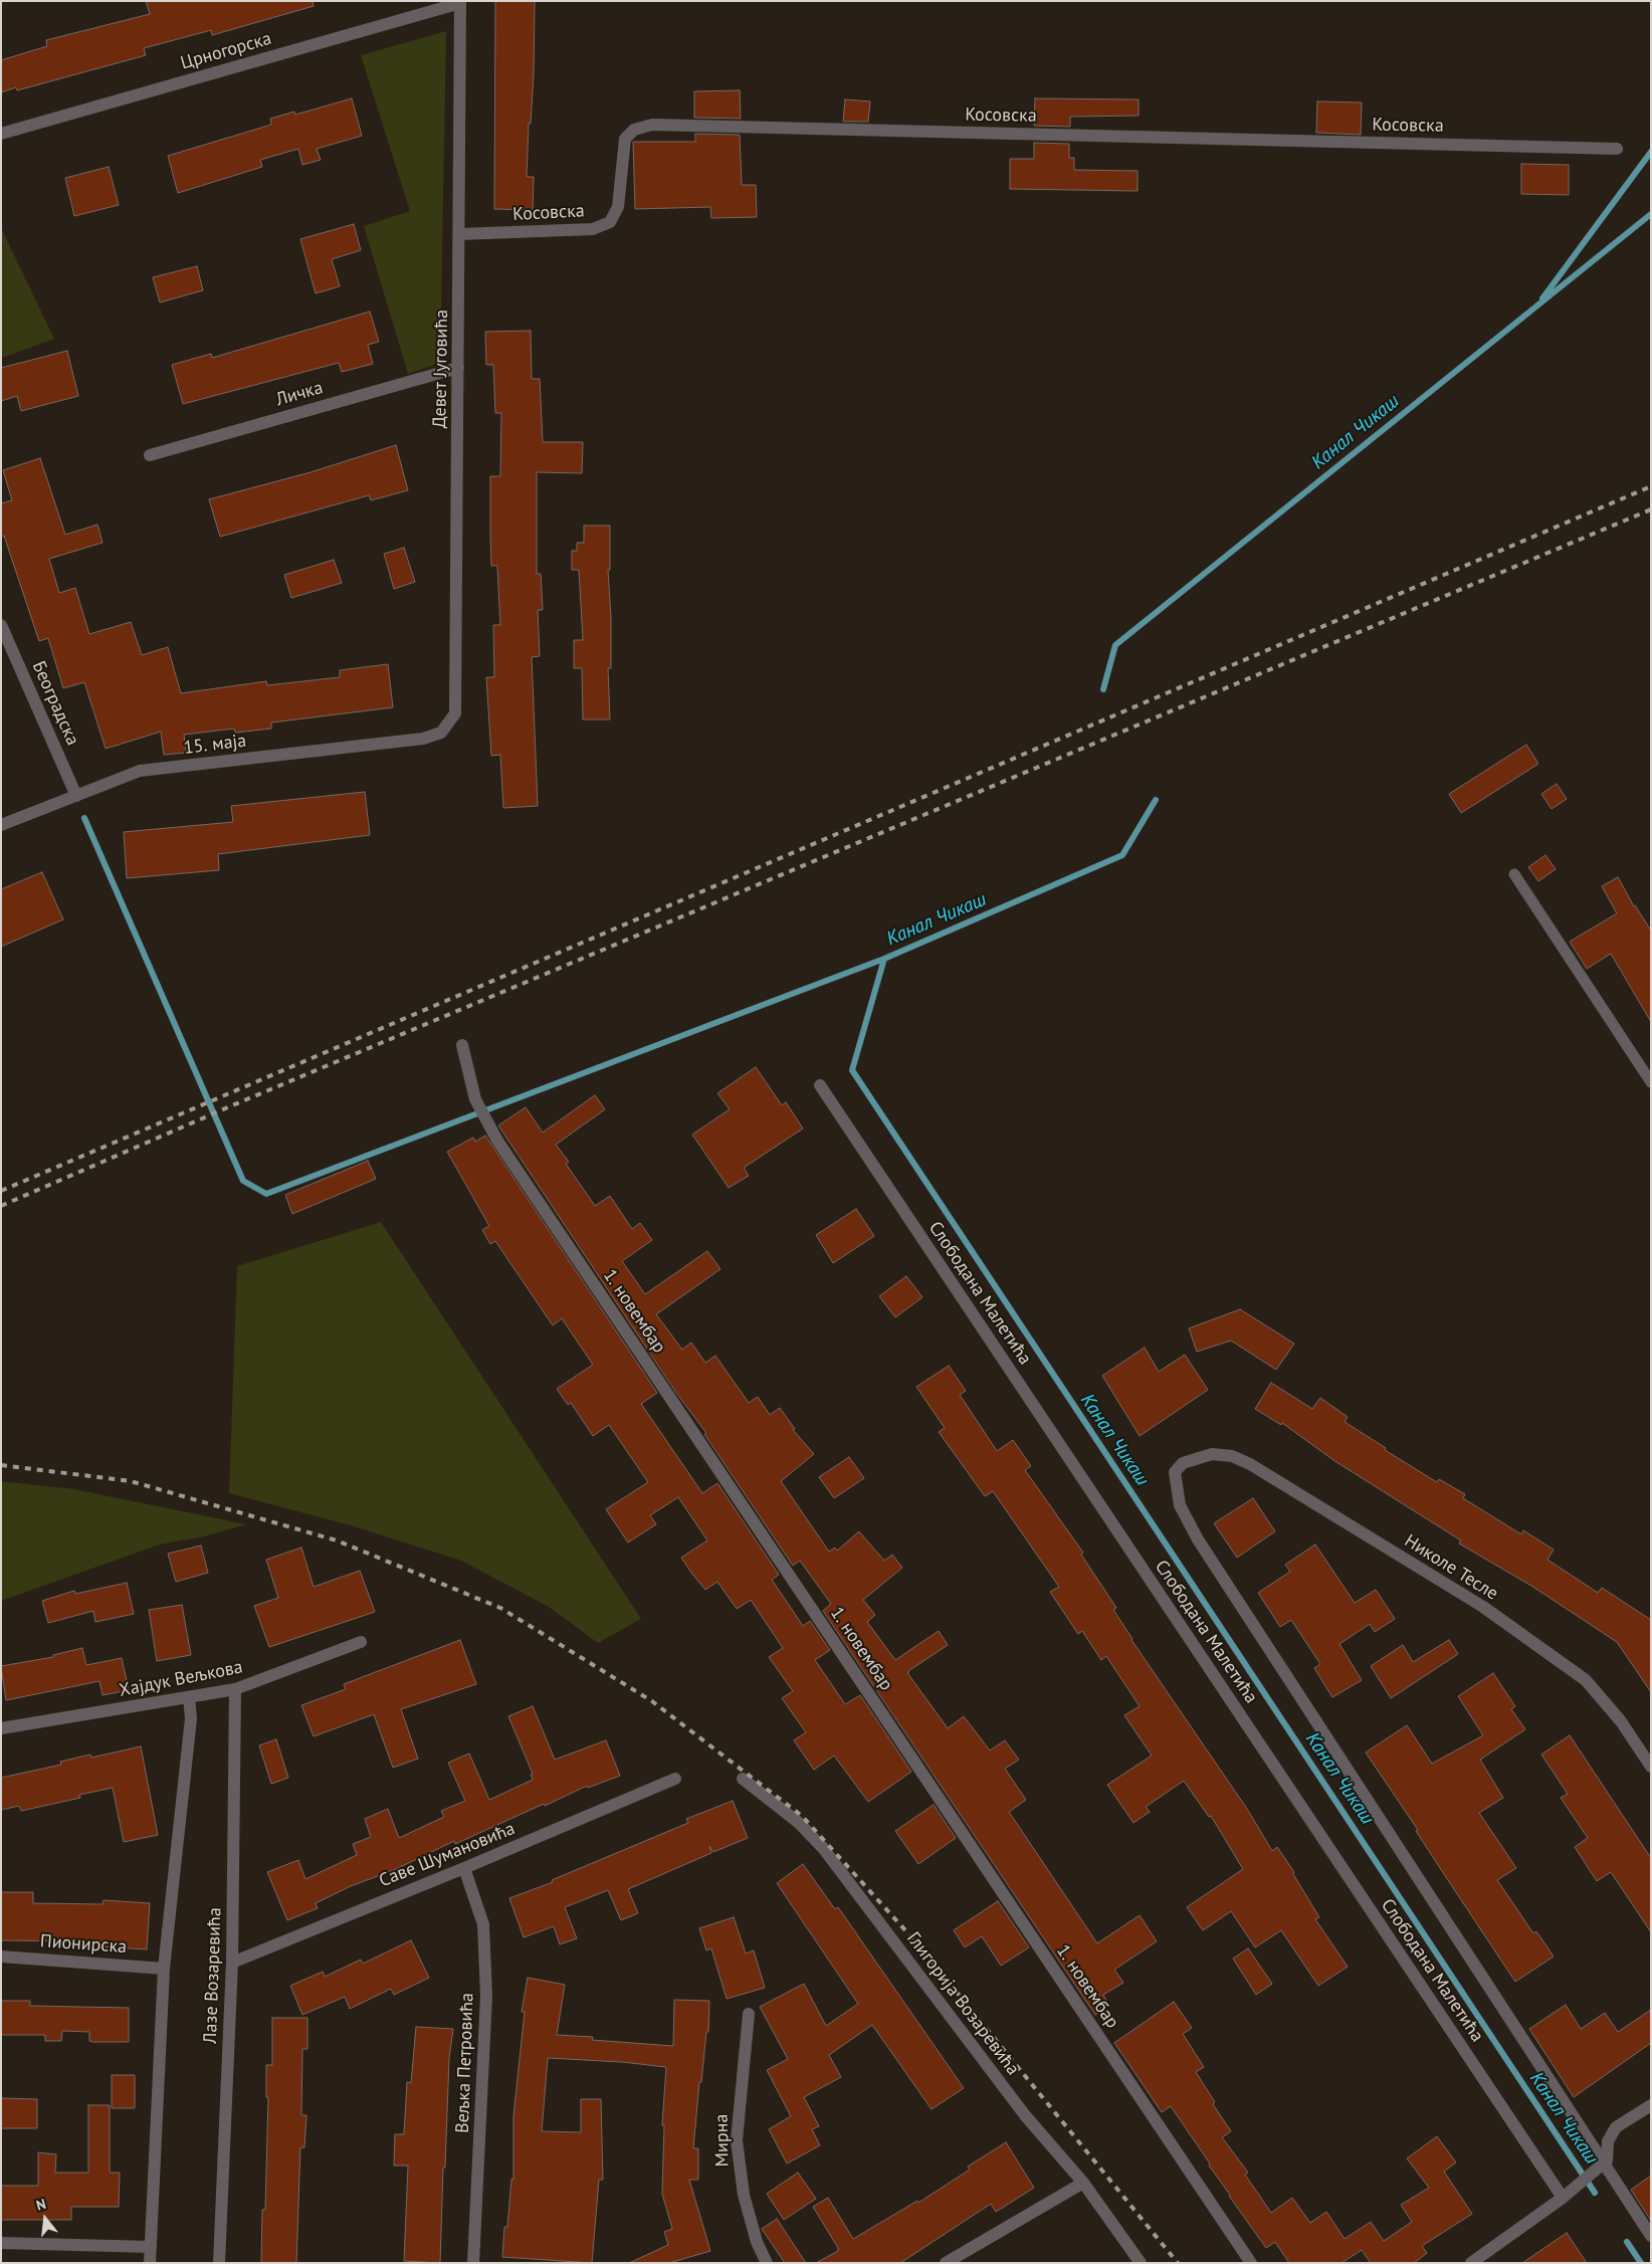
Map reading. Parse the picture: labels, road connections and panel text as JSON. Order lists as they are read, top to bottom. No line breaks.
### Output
{"streets":{"street":["Црногорска","Косовска","Девет Југовића","Личка","Београдска","15. маја","Слободана Малетића","1. новембар","Николе Тесле","Хајдук Вељкова","Саве Шумановића","Пионирска","Лазе Возаревића","Глигорија Возаревића","Вељка Петровића","Мирна"]},"crossings":[["Црногорска","Девет Југовића"],["Косовска","Девет Југовића"],["Девет Југовића","Личка"],["Девет Југовића","15. маја"],["Београдска","15. маја"],["Хајдук Вељкова","Лазе Возаревића"],["Саве Шумановића","Лазе Возаревића"],["Саве Шумановића","Вељка Петровића"]],"water":["Канал Чикаш"],"north":"top"}
